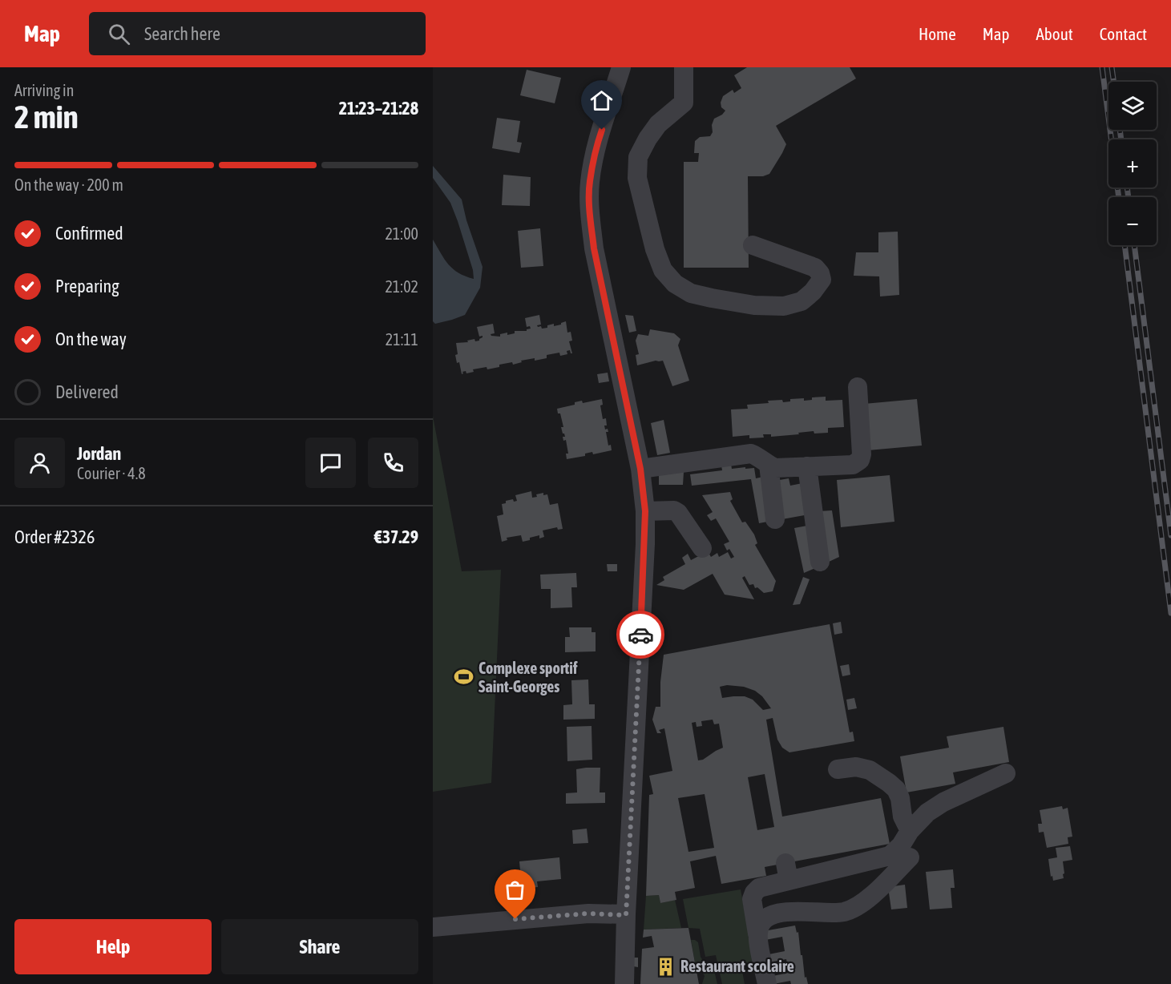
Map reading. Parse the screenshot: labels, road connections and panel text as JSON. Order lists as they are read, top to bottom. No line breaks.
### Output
{"places":{"sports":["Complexe sportif Saint-Georges"],"building":["Restaurant scolaire"]},"page":{"header":"Map","search":"Search here","nav":["Home","Map","About","Contact"],"heading":["2 min","Arriving in","21:23–21:28"],"panel":["Jordan","Courier · 4.8","Order #2326","€37.29"],"map_buttons":["+","−"],"bar":"On the way · 200 m","list":[["Confirmed","21:00"],["Preparing","21:02"],["On the way","21:11"],"Delivered"],"buttons":["Help","Share"]}}
